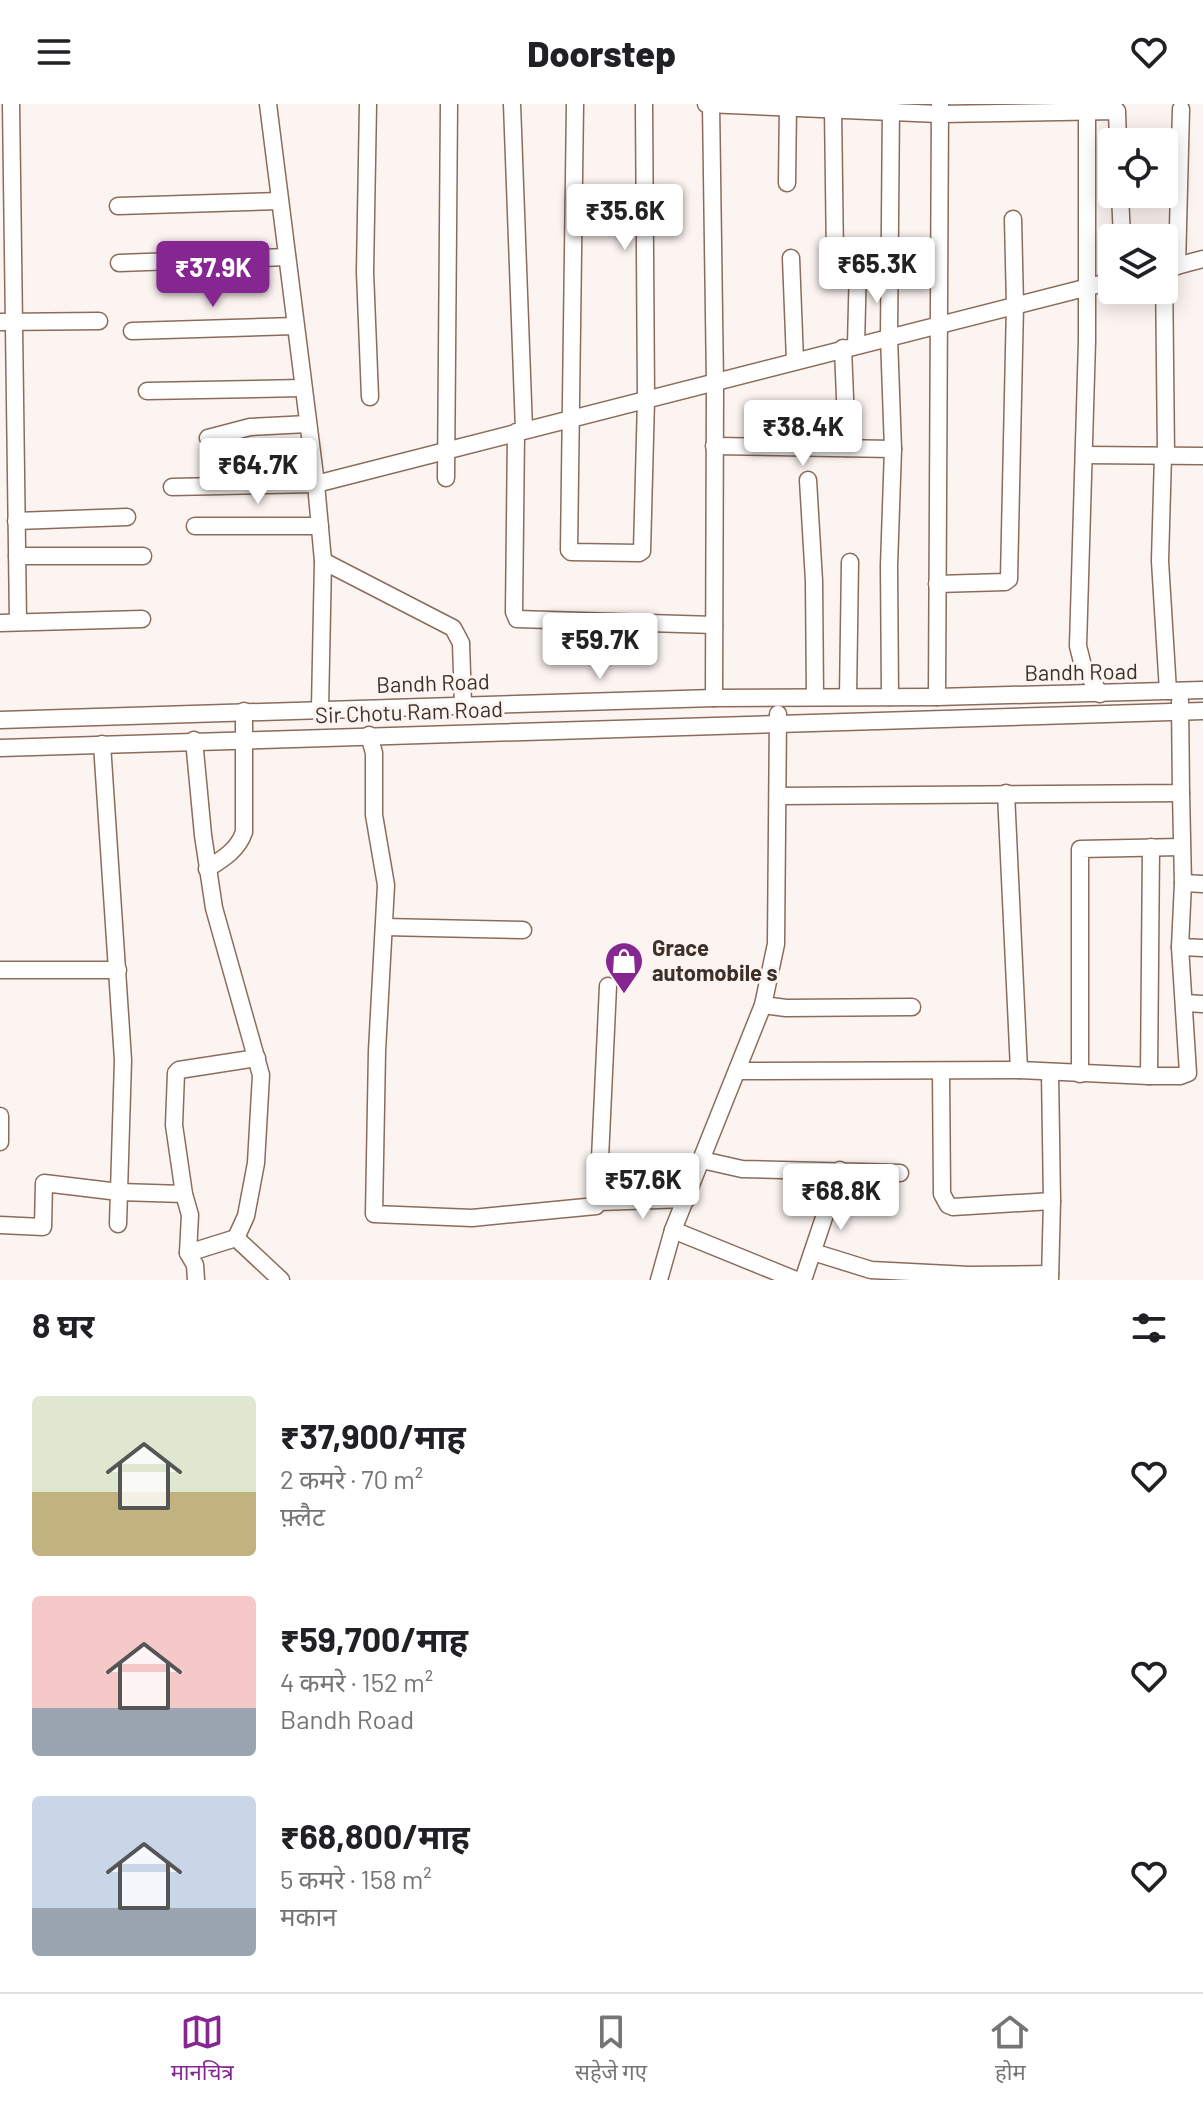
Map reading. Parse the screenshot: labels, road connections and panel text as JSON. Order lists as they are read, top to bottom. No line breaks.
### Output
{"streets":{"street":["Bandh Road","Sir Chotu Ram Road"]},"places":{"shop":["Grace automobile s"]},"page":{"header":"Doorstep","price":["₹35.6K","₹65.3K","₹37.9K","₹38.4K","₹64.7K","₹59.7K","₹57.6K","₹68.8K"],"heading":"8 घर","list":[{"name":"₹37,900/माह","note":"2 कमरे · 70 m² · फ़्लैट"},{"name":"₹59,700/माह","note":"4 कमरे · 152 m² · Bandh Road"},{"name":"₹68,800/माह","note":"5 कमरे · 158 m² · मकान"}],"tabs":["मानचित्र","सहेजे गए","होम"]}}
